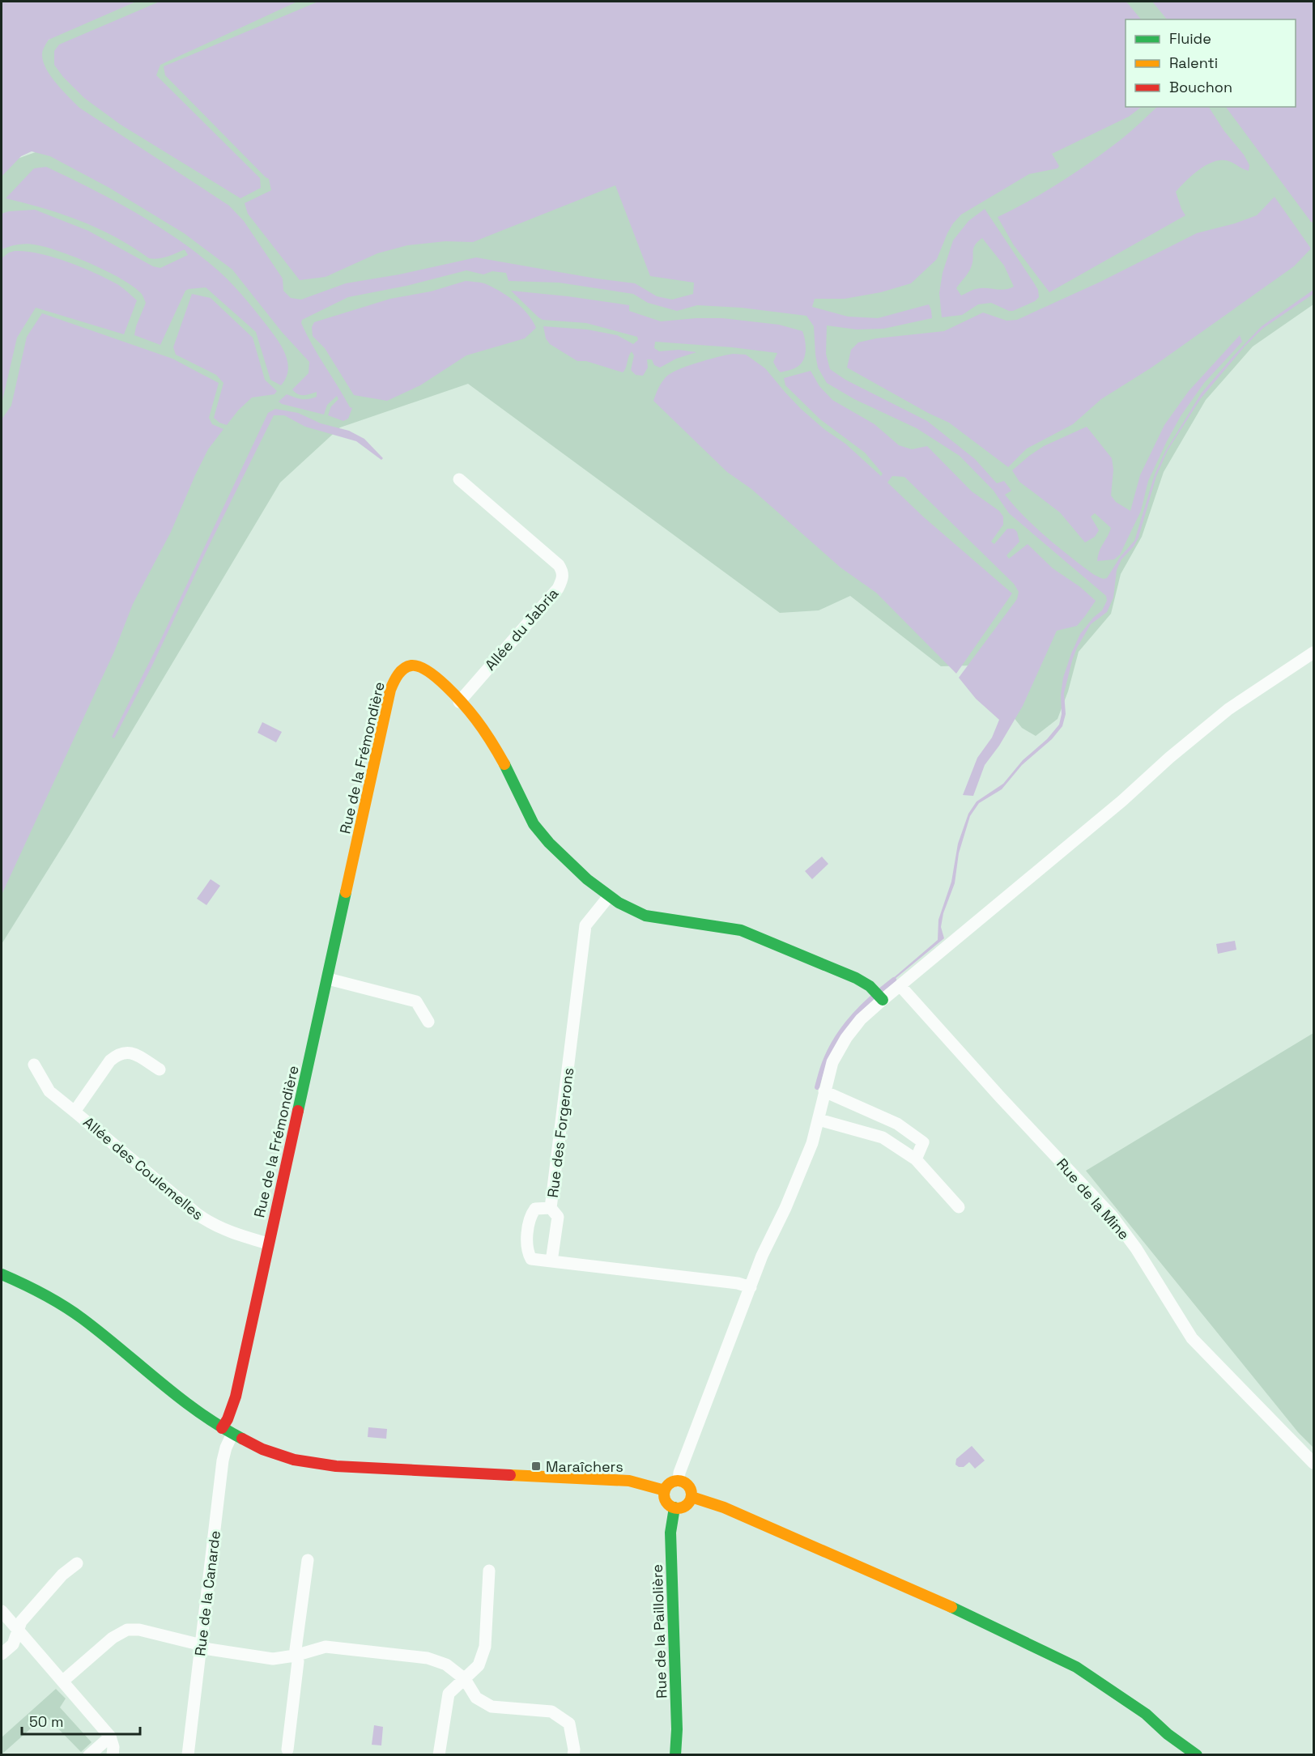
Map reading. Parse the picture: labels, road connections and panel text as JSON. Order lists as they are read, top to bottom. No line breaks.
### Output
{"streets":{"street":["Allée du Jabria","Rue de la Frémondière","Rue des Forgerons","Allée des Coulemelles","Rue de la Mine","Rue de la Canarde","Rue de la Paillolière"]},"crossings":[["Allée du Jabria","Rue de la Frémondière"],["Rue de la Frémondière","Rue des Forgerons"],["Rue de la Frémondière","Allée des Coulemelles"],["Rue de la Frémondière","Rue de la Canarde"]],"places":{"transit":["Maraîchers"]},"legend":["Fluide","Ralenti","Bouchon"],"scale_bar":"50 m"}
